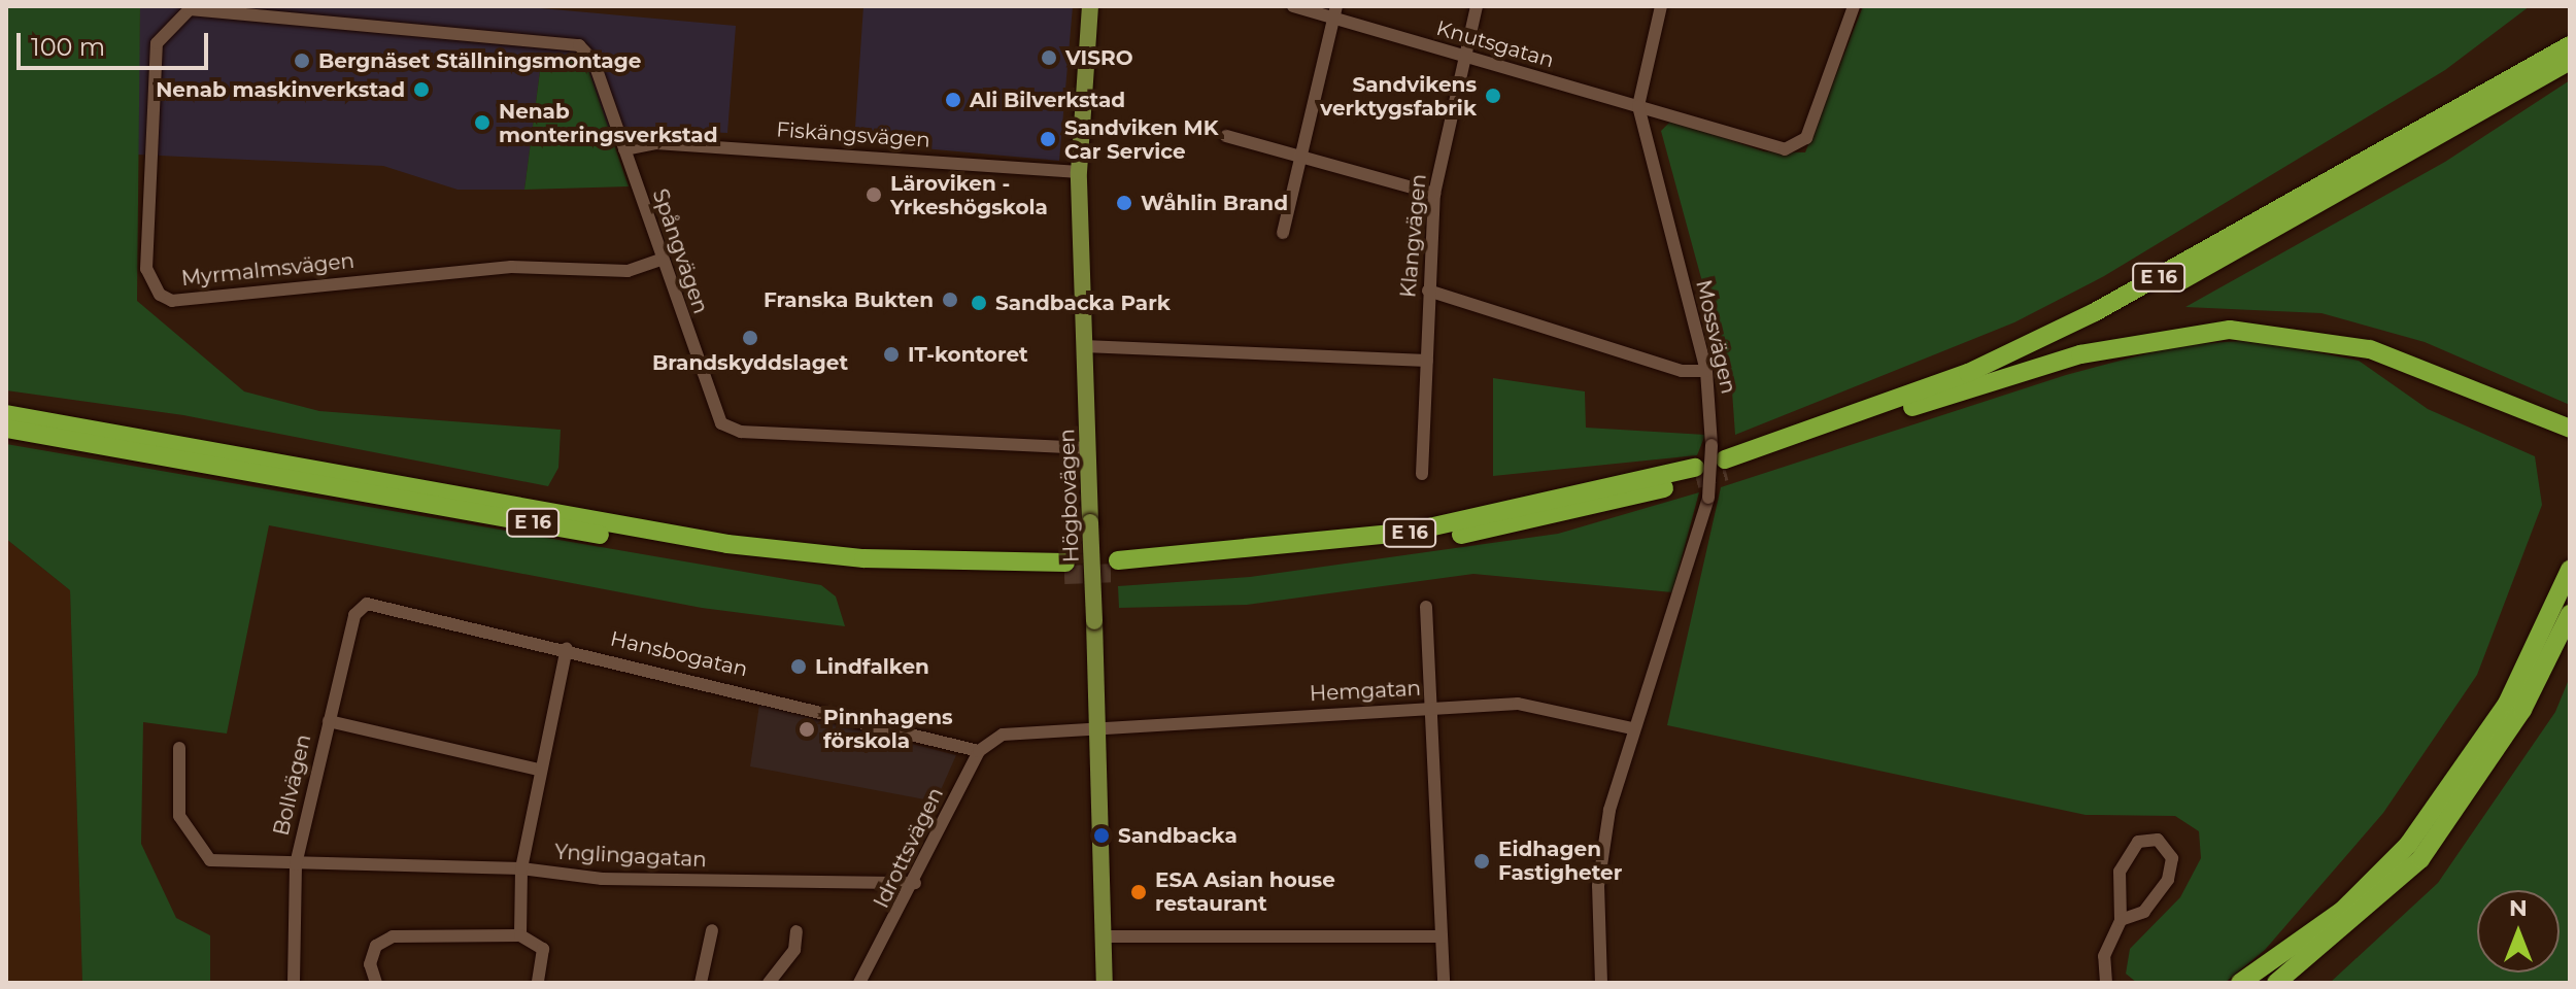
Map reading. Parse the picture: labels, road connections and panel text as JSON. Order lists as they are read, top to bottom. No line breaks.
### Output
{"streets":{"highway":["E 16"],"main road":["Högbovägen"],"street":["Knutsgatan","Fiskängsvägen","Klangvägen","Spångvägen","Myrmalmsvägen","Mossvägen","Hansbogatan","Hemgatan","Bollvägen","Idrottsvägen","Ynglingagatan"]},"crossings":[["Knutsgatan","Klangvägen"],["Knutsgatan","Mossvägen"],["Fiskängsvägen","Spångvägen"],["Fiskängsvägen","Högbovägen"],["Spångvägen","Myrmalmsvägen"],["Spångvägen","Högbovägen"],["E 16","Mossvägen"],["Mossvägen","Hemgatan"],["Högbovägen","Hemgatan"],["Hansbogatan","Bollvägen"],["Hansbogatan","Idrottsvägen"],["Bollvägen","Ynglingagatan"],["Idrottsvägen","Ynglingagatan"]],"places":["VISRO","Bergnäset Ställningsmontage","Nenab maskinverkstad","Sandvikens verktygsfabrik","Ali Bilverkstad","Nenab monteringsverkstad","Sandviken MK Car Service","Läroviken - Yrkeshögskola","Wåhlin Brand","Franska Bukten","Sandbacka Park","Brandskyddslaget","IT-kontoret","Lindfalken","Pinnhagens förskola","Sandbacka","Eidhagen Fastigheter","ESA Asian house restaurant"],"scale_bar":"100 m","north":"top"}
